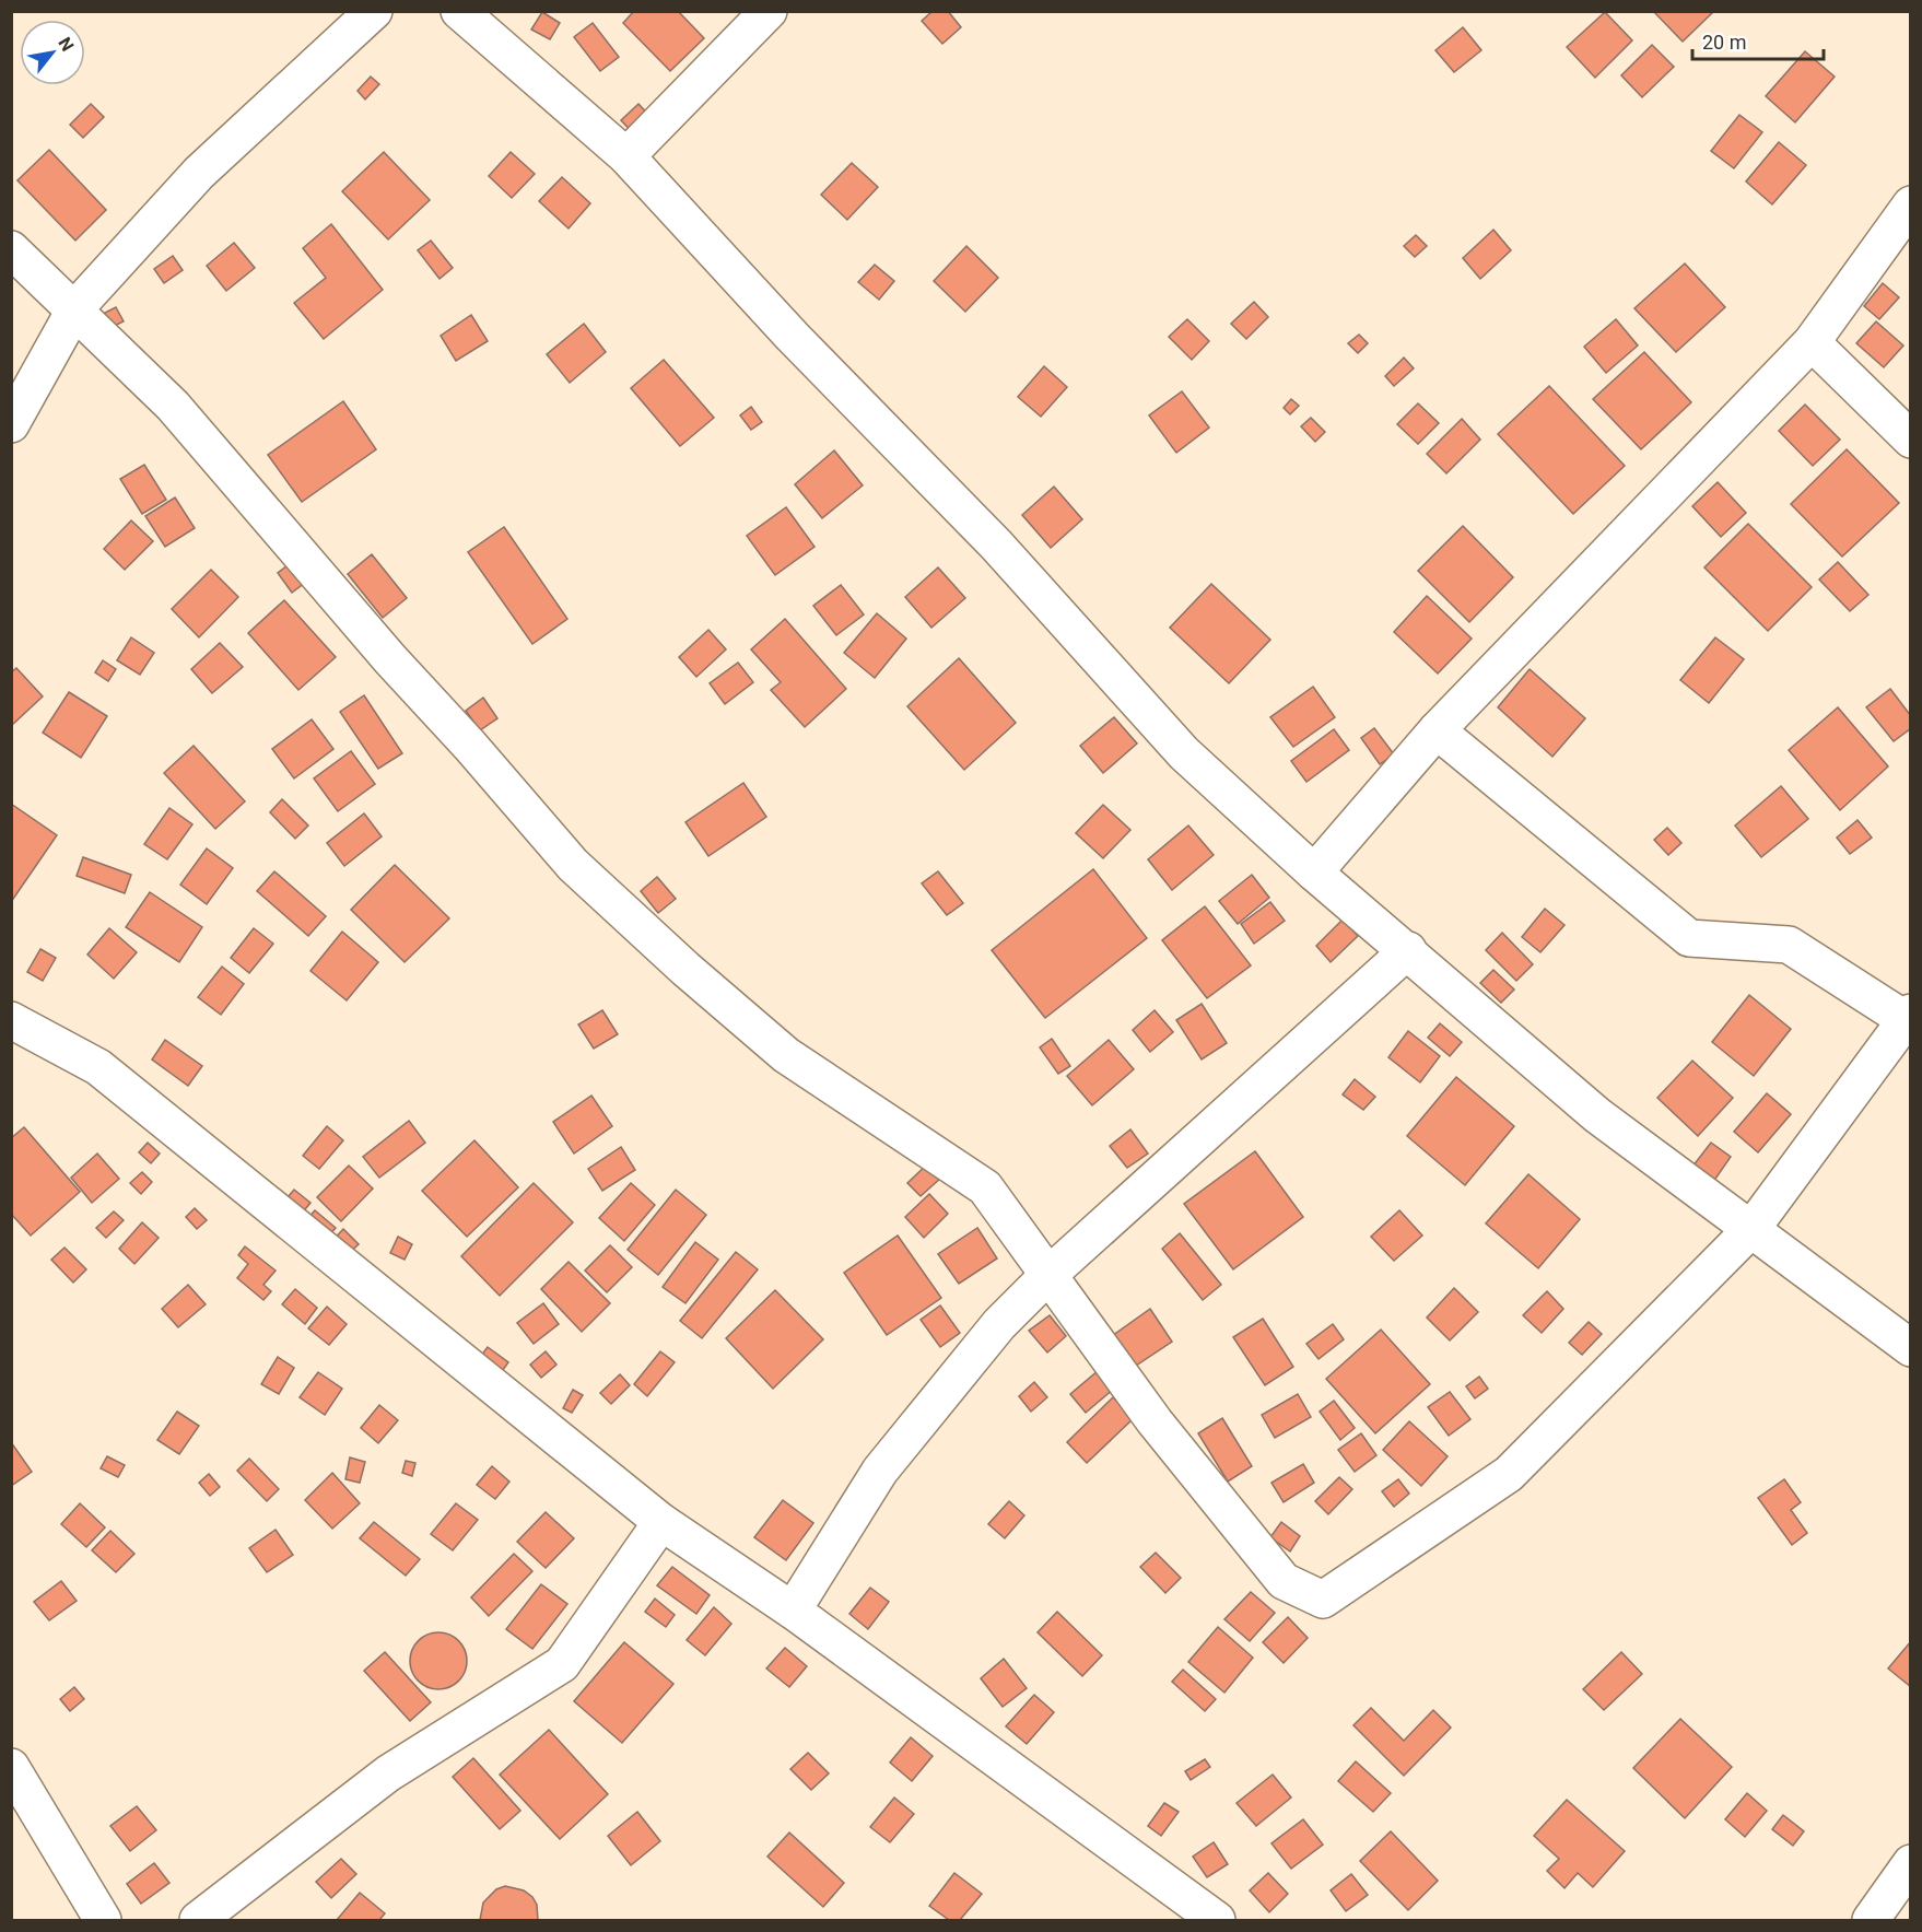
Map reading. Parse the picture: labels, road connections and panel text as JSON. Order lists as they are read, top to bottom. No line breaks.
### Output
{"scale_bar":"20 m","north":"top right"}
